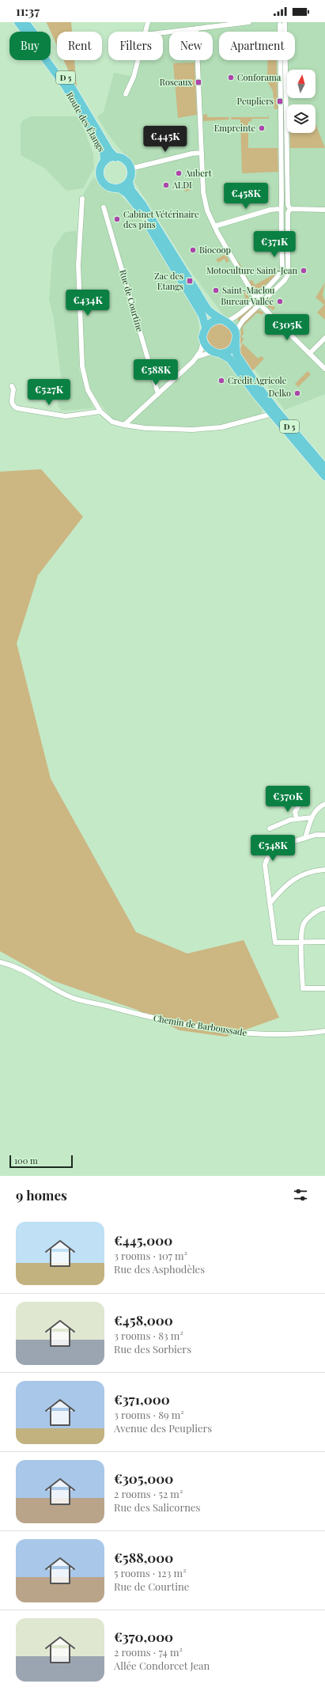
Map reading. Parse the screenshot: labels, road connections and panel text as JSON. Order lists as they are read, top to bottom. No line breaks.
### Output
{"streets":{"main road":["D 5","Route des Étangs"],"street":["Rue de Courtine","Chemin de Barboussade"]},"places":{"other":["Conforama","Empreinte","Aubert","ALDI","Cabinet Vétérinaire des pins","Biocoop","Motoculture Saint-Jean","Saint-Maclou","Bureau Vallée","Crédit Agricole","Delko"],"transit":["Roseaux","Peupliers","Zac des Etangs"]},"scale_bar":"100 m","north":"top","page":{"status":"11:37","chip":["Buy","Rent","Filters","New","Apartment"],"price":["€445K","€458K","€371K","€434K","€305K","€588K","€527K","€370K","€548K"],"scale":"100 m","heading":"9 homes","list":[{"name":"€445,000","note":"3 rooms · 107 m² · Rue des Asphodèles"},{"name":"€458,000","note":"3 rooms · 83 m² · Rue des Sorbiers"},{"name":"€371,000","note":"3 rooms · 89 m² · Avenue des Peupliers"},{"name":"€305,000","note":"2 rooms · 52 m² · Rue des Salicornes"},{"name":"€588,000","note":"5 rooms · 123 m² · Rue de Courtine"},{"name":"€370,000","note":"2 rooms · 74 m² · Allée Condorcet Jean"}]}}
